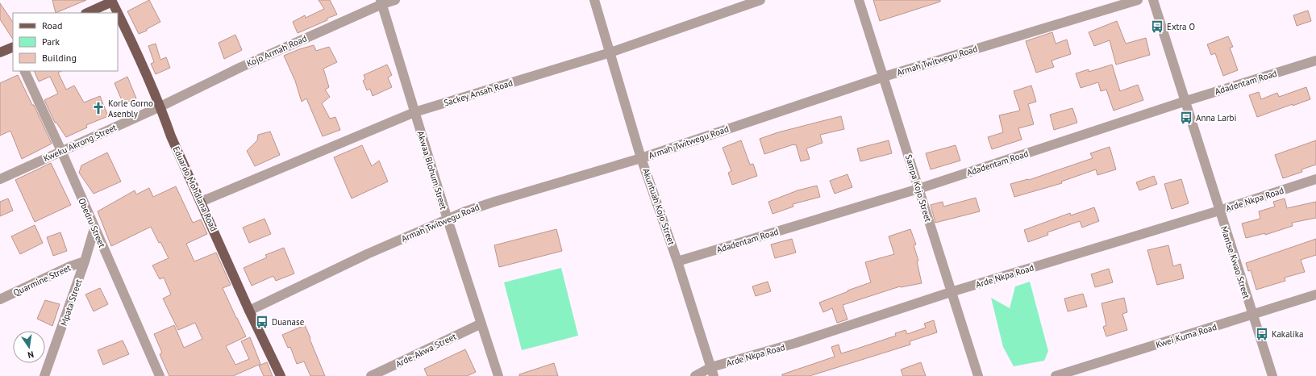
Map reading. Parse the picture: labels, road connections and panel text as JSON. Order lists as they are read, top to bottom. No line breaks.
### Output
{"streets":{"main road":["Eduardo Mohdlana Road"],"street":["Kojo Armah Road","Armah Twitwegu Road","Adadentam Road","Sackey Ansah Road","Kweku Akrong Street","Akwaa Blohum Street","Sampa Kojo Street","Arde Nkpa Road","Akuntuah Kojo Street","Obedru Street","Mantse Kwao Street","Quarmine Street","Mpata Street","Kwei Kuma Road","Arde-Akwa Street"]},"crossings":[["Kojo Armah Road","Kweku Akrong Street"],["Kojo Armah Road","Akwaa Blohum Street"],["Kojo Armah Road","Eduardo Mohdlana Road"],["Armah Twitwegu Road","Akwaa Blohum Street"],["Armah Twitwegu Road","Sampa Kojo Street"],["Armah Twitwegu Road","Eduardo Mohdlana Road"],["Armah Twitwegu Road","Akuntuah Kojo Street"],["Adadentam Road","Sampa Kojo Street"],["Adadentam Road","Akuntuah Kojo Street"],["Adadentam Road","Mantse Kwao Street"],["Sackey Ansah Road","Akwaa Blohum Street"],["Sackey Ansah Road","Eduardo Mohdlana Road"],["Sackey Ansah Road","Akuntuah Kojo Street"],["Kweku Akrong Street","Eduardo Mohdlana Road"],["Kweku Akrong Street","Obedru Street"],["Akwaa Blohum Street","Arde-Akwa Street"],["Sampa Kojo Street","Arde Nkpa Road"],["Arde Nkpa Road","Akuntuah Kojo Street"],["Arde Nkpa Road","Mantse Kwao Street"],["Obedru Street","Mpata Street"],["Mantse Kwao Street","Kwei Kuma Road"],["Quarmine Street","Mpata Street"]],"places":{"bus stop":["Extra O","Anna Larbi","Duanase","Kakalika"],"church":["Korle Gorno Asenbly"]},"legend":["Road","Park","Building"],"north":"bottom"}
